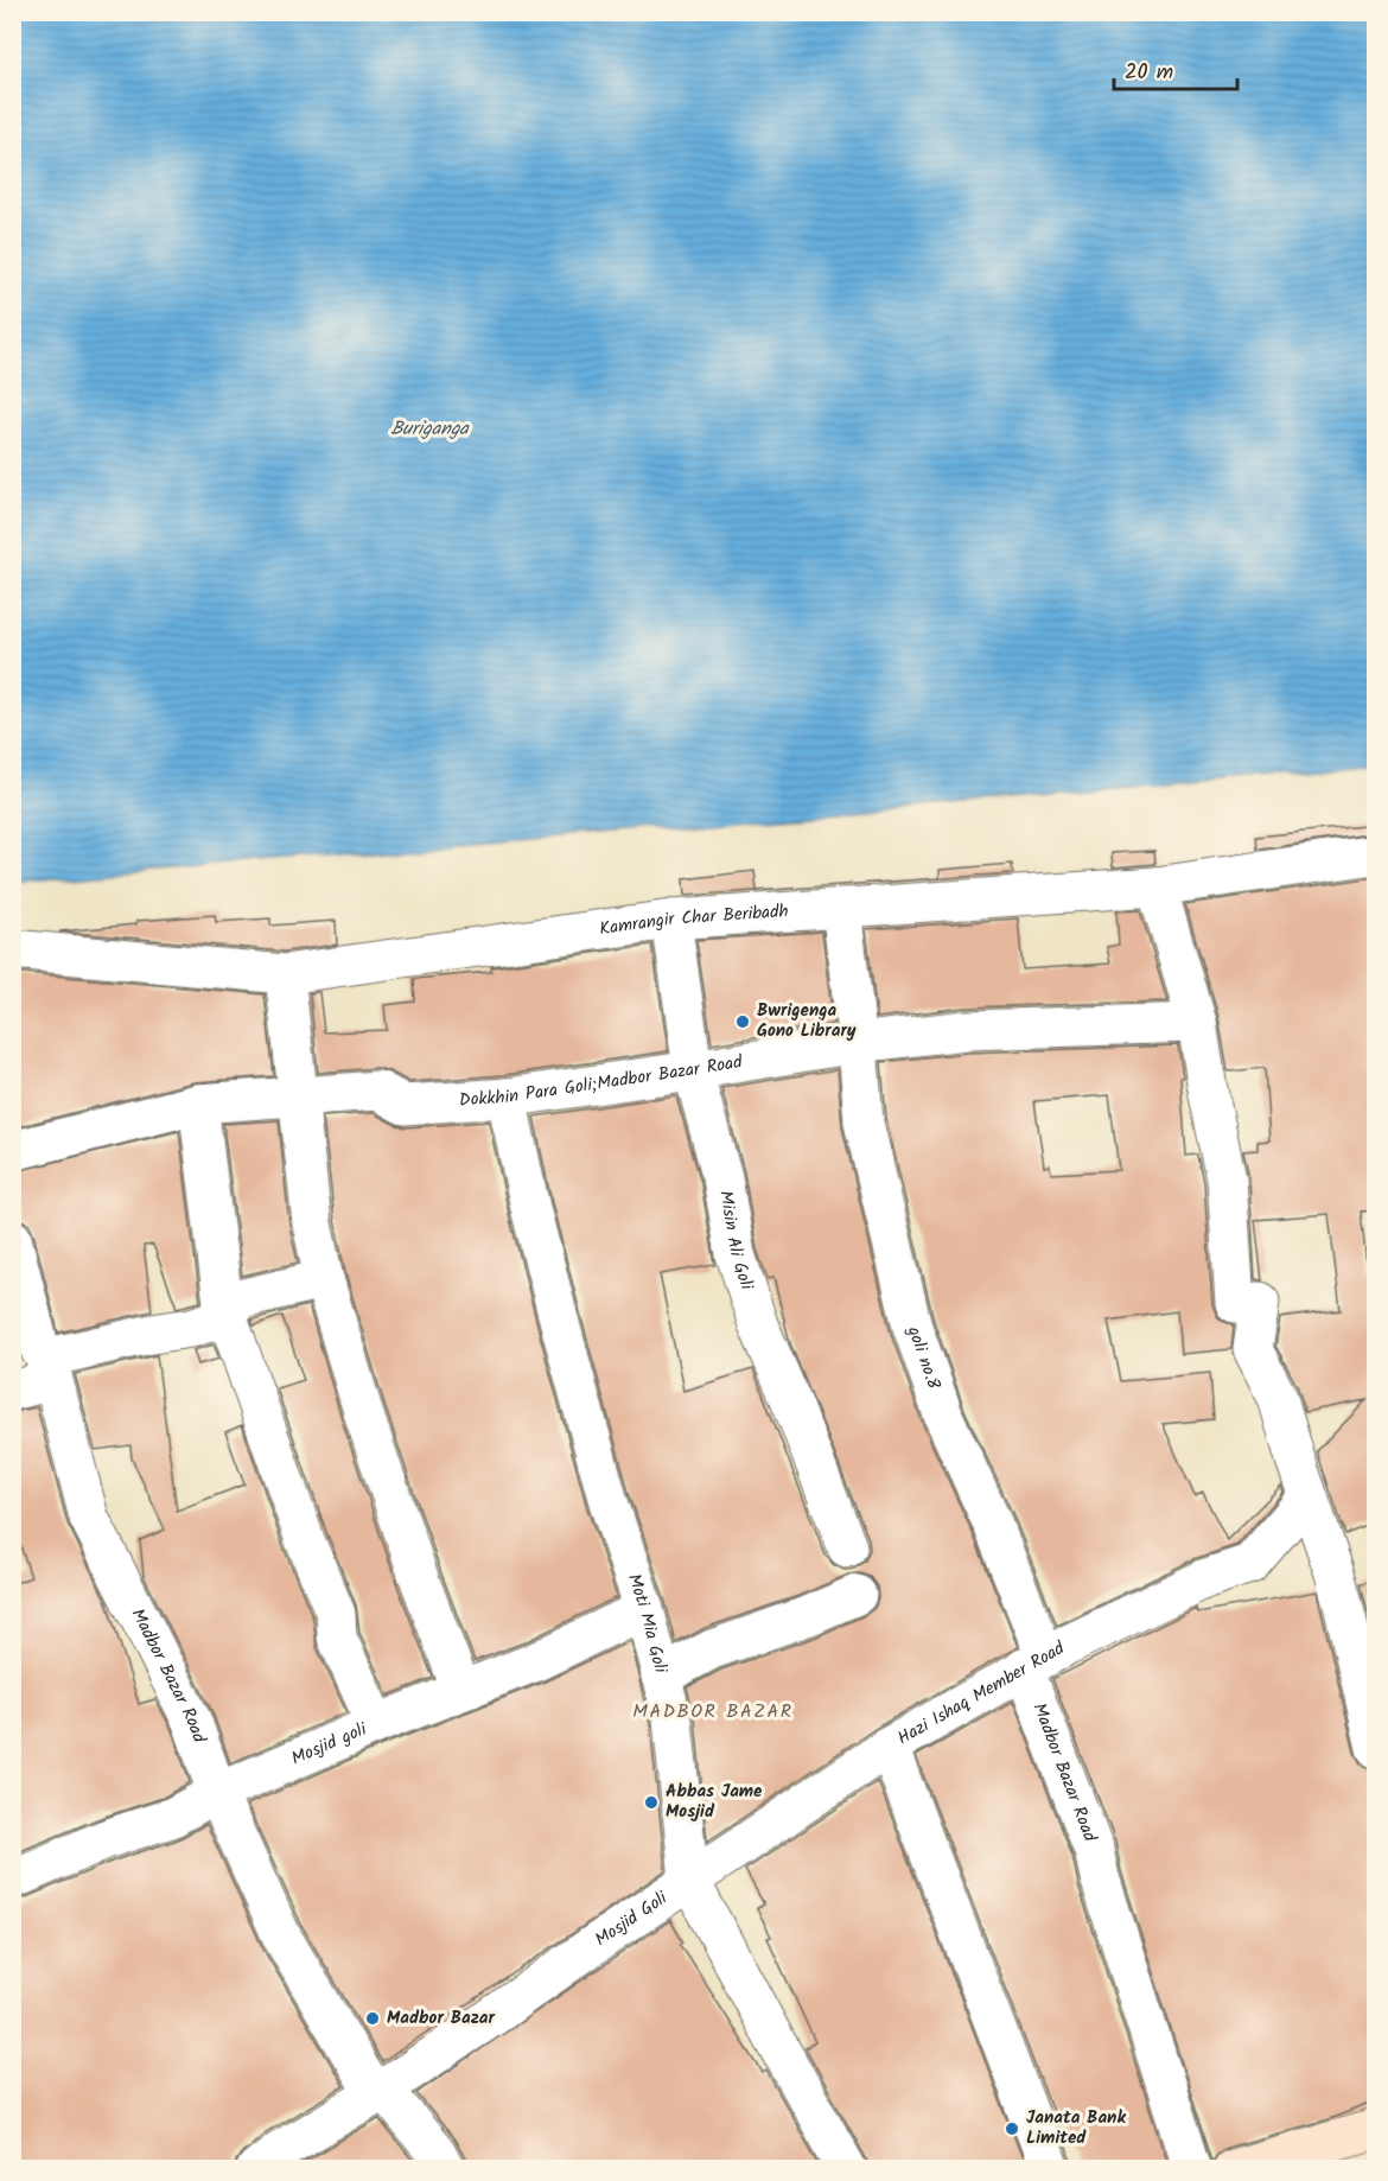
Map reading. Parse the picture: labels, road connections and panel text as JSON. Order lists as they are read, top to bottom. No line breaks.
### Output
{"streets":{"street":["Kamrangir Char Beribadh","Dokkhin Para Goli;Madbor Bazar Road","Misin Ali Goli","goli no.8","Moti Mia Goli","Madbor Bazar Road","Hazi Ishaq Member Road","Mosjid goli","Mosjid Goli"]},"crossings":[["Kamrangir Char Beribadh","Misin Ali Goli"],["Kamrangir Char Beribadh","goli no.8"],["Dokkhin Para Goli;Madbor Bazar Road","Misin Ali Goli"],["Dokkhin Para Goli;Madbor Bazar Road","goli no.8"],["Dokkhin Para Goli;Madbor Bazar Road","Moti Mia Goli"],["goli no.8","Madbor Bazar Road"],["goli no.8","Hazi Ishaq Member Road"],["Moti Mia Goli","Mosjid goli"],["Moti Mia Goli","Mosjid Goli"],["Madbor Bazar Road","Hazi Ishaq Member Road"],["Madbor Bazar Road","Mosjid goli"],["Madbor Bazar Road","Mosjid Goli"],["Hazi Ishaq Member Road","Mosjid Goli"]],"districts":["MADBOR BAZAR"],"water":["Buriganga"],"places":["Bwrigenga Gono Library","Abbas Jame Mosjid","Madbor Bazar","Janata Bank Limited"],"scale_bar":"20 m"}
